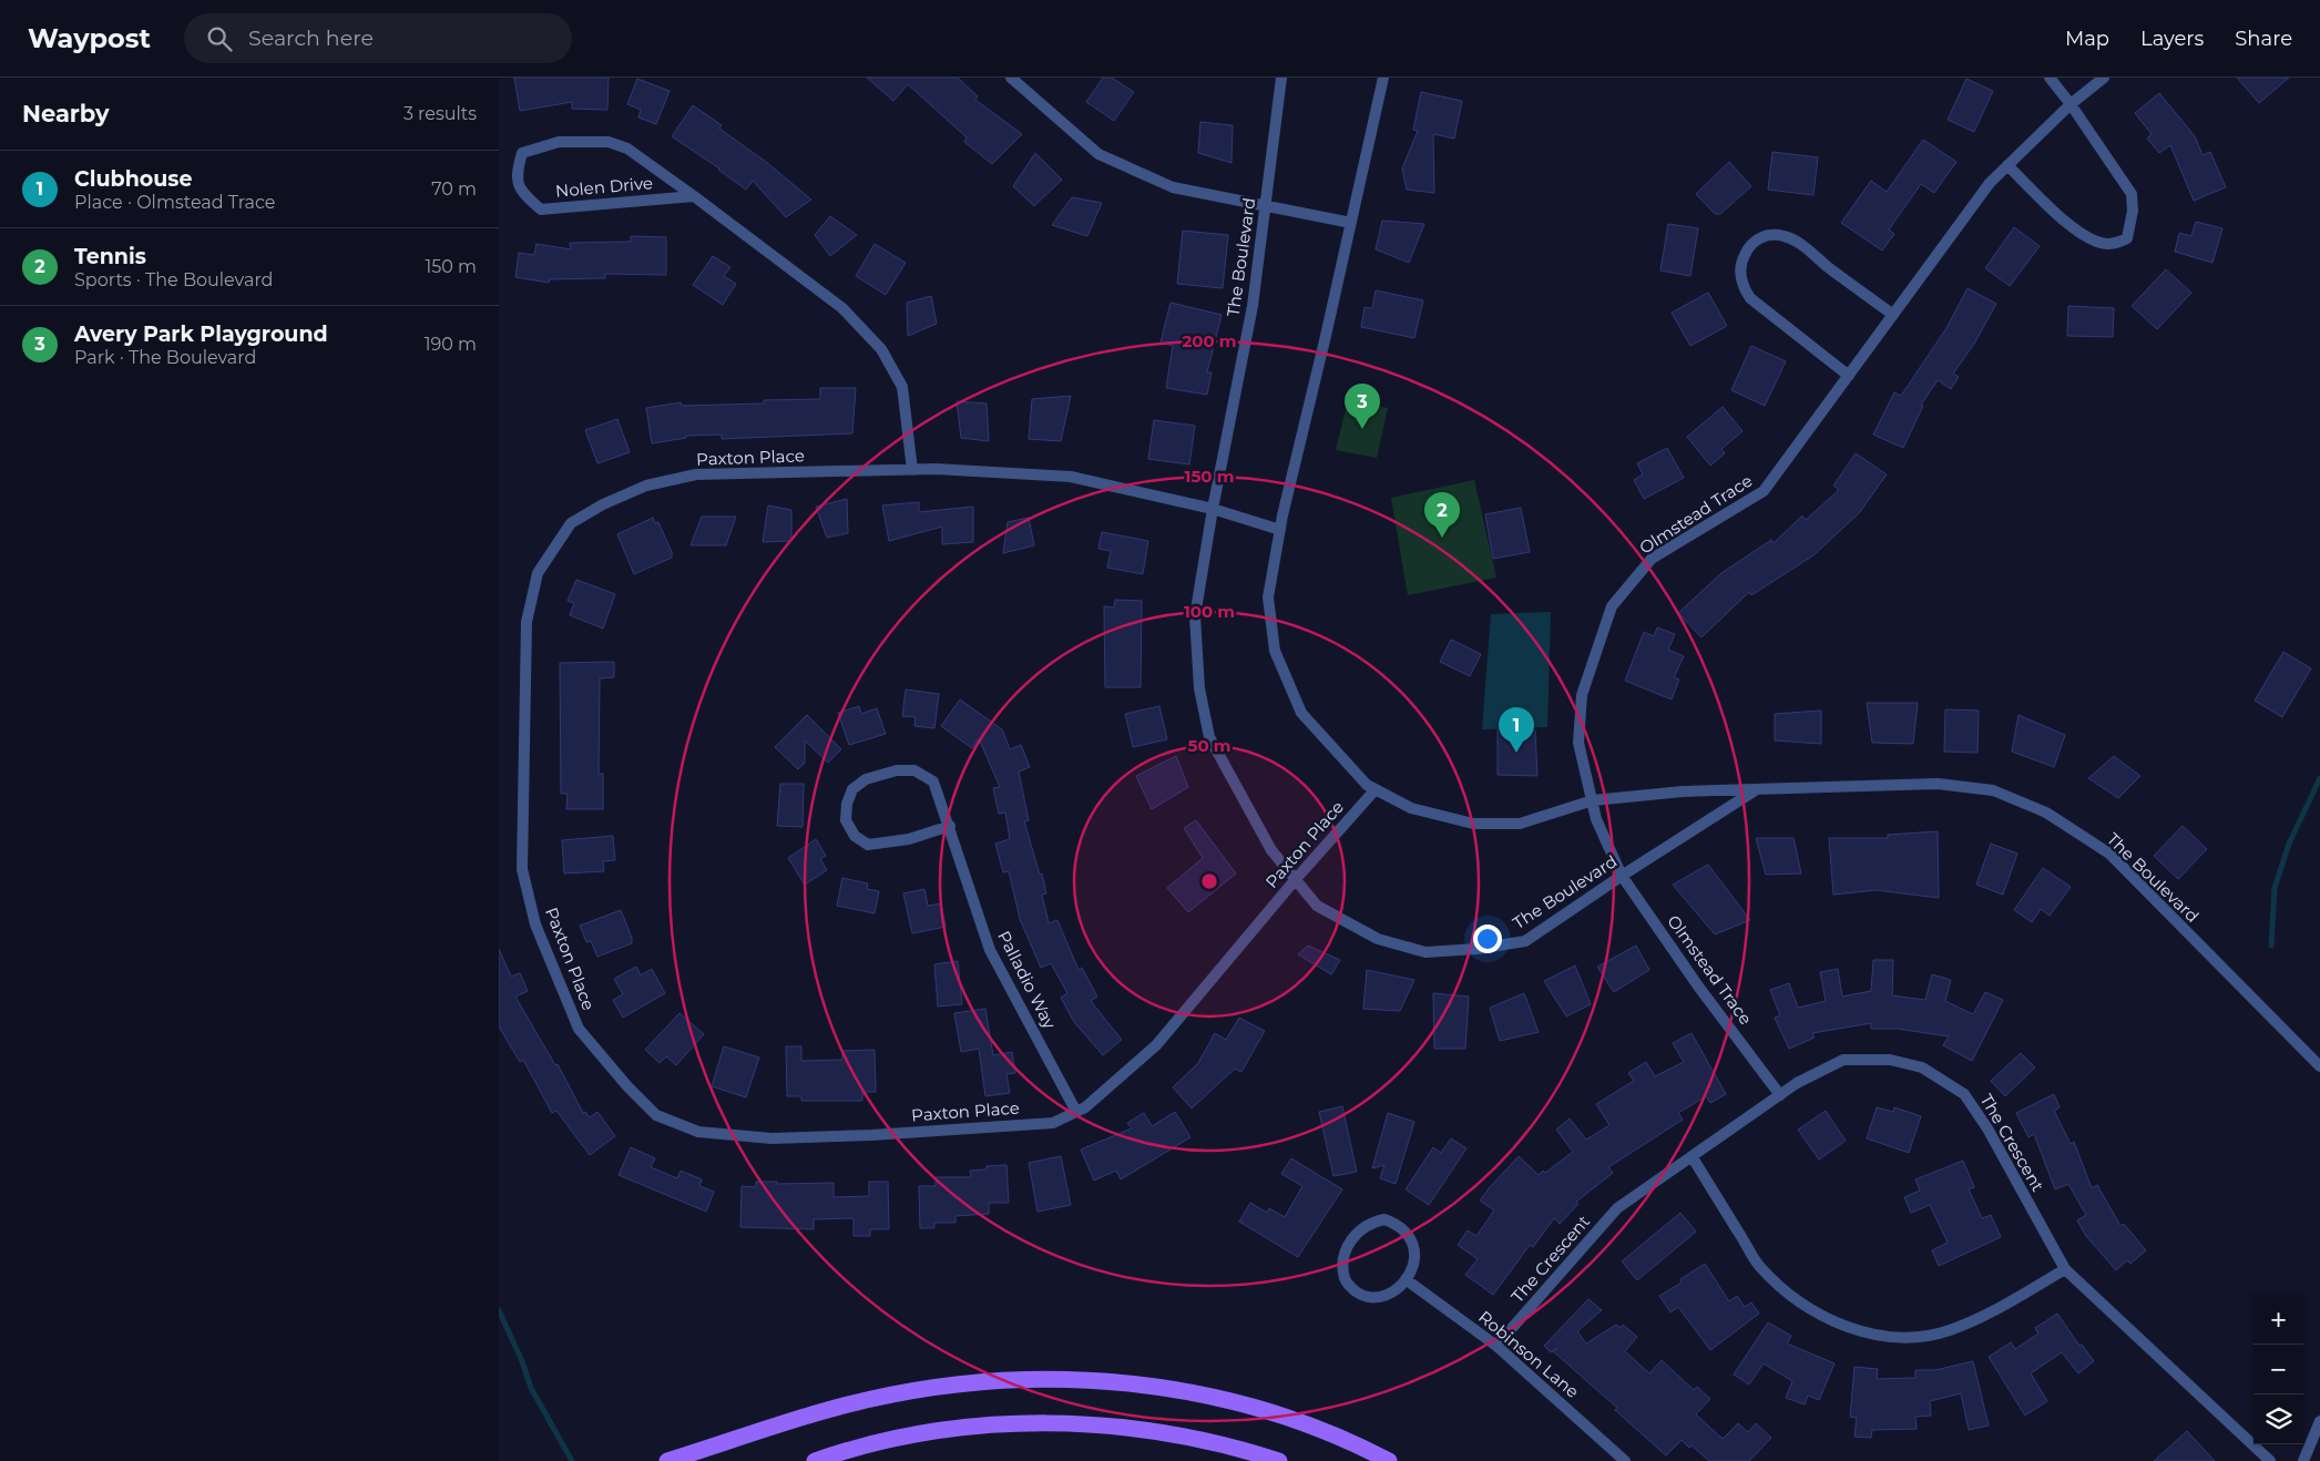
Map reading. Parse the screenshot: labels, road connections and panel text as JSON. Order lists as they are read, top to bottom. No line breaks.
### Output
{"streets":{"street":["Nolen Drive","The Boulevard","Paxton Place","Olmstead Trace","Palladio Way","The Crescent","Robinson Lane"]},"crossings":[["Nolen Drive","Paxton Place"],["The Boulevard","Paxton Place"],["The Boulevard","Olmstead Trace"],["Paxton Place","Palladio Way"],["Olmstead Trace","The Crescent"],["The Crescent","Robinson Lane"]],"page":{"header":"Waypost","search":"Search here","nav":["Map","Layers","Share"],"heading":["Nearby","3 results"],"list":[{"mark":"1","name":"Clubhouse","note":"Place · Olmstead Trace","value":"70 m"},{"mark":"2","name":"Tennis","note":"Sports · The Boulevard","value":"150 m"},{"mark":"3","name":"Avery Park Playground","note":"Park · The Boulevard","value":"190 m"}],"pins":["3","2","1"],"map_buttons":["+","−"]},"rings":["200 m","150 m","100 m","50 m"]}
